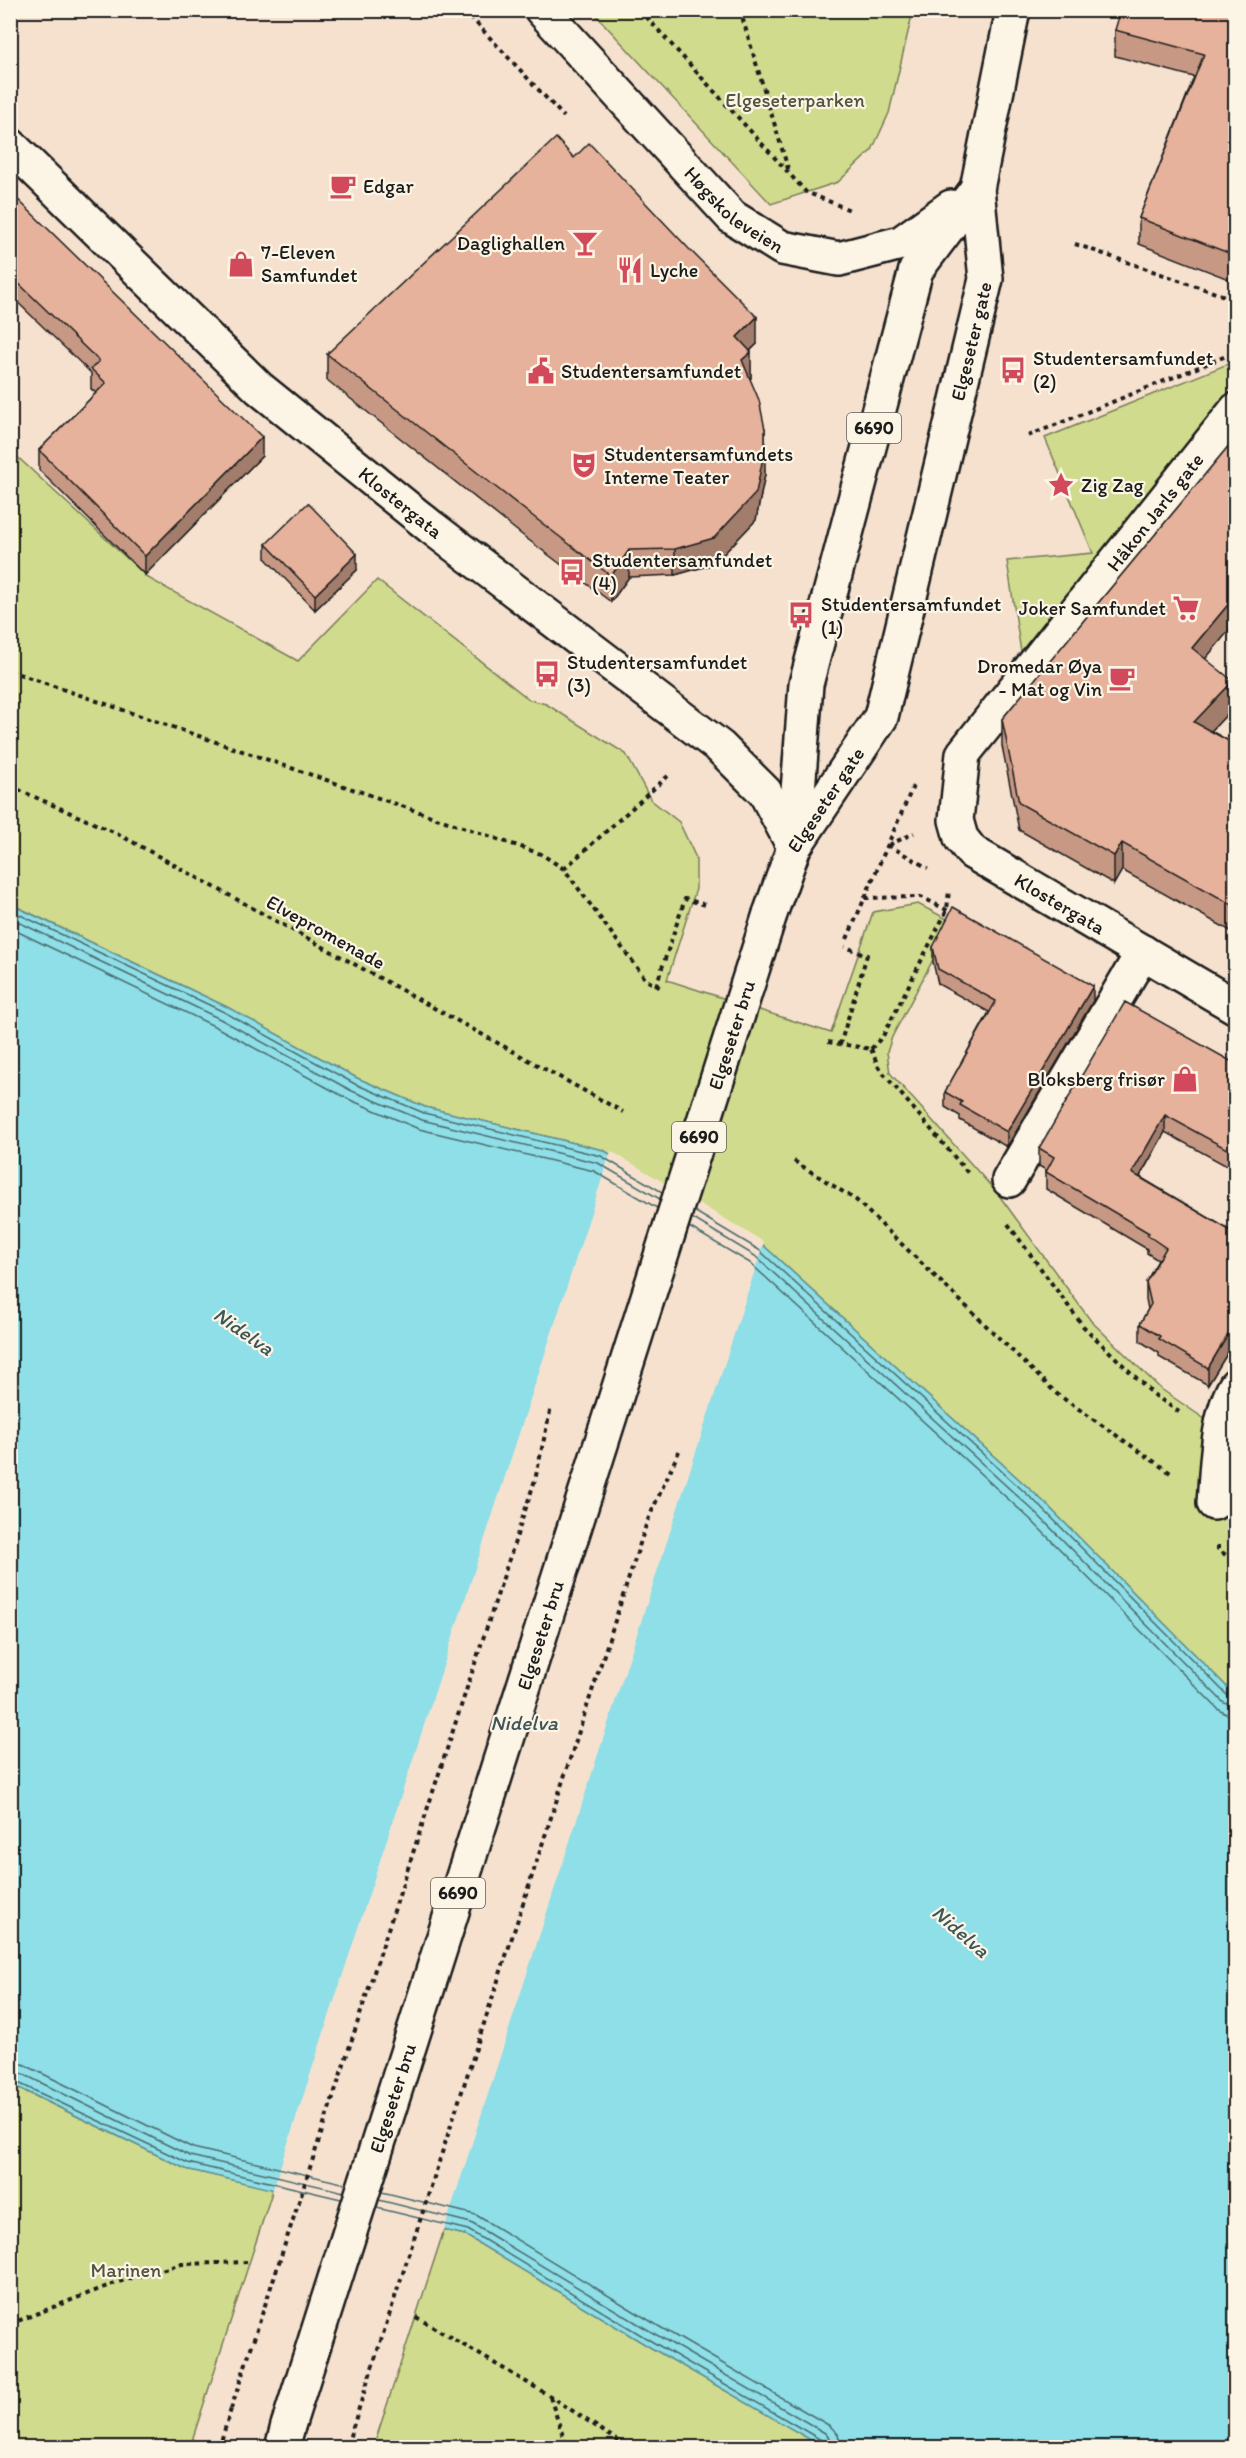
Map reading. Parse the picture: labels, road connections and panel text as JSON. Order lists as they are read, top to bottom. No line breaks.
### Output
{"streets":{"main road":["Høgskoleveien","Elgeseter gate","6690","Klostergata","Håkon Jarls gate","Elgeseter bru"],"path":["Elvepromenade"]},"crossings":[["Høgskoleveien","Elgeseter gate"],["Elgeseter gate","Klostergata"],["Elgeseter gate","Elgeseter bru"],["Klostergata","Håkon Jarls gate"],["Klostergata","Elgeseter bru"]],"water":["Nidelva"],"parks":["Elgeseterparken","Marinen"],"places":{"cafe":["Edgar","Dromedar Øya - Mat og Vin"],"bar":["Daglighallen"],"shop":["7-Eleven Samfundet","Bloksberg frisør"],"restaurant":["Lyche"],"bus stop":["Studentersamfundet (2)","Studentersamfundet (4)","Studentersamfundet (1)","Studentersamfundet (3)"],"public building":["Studentersamfundet"],"theatre":["Studentersamfundets Interne Teater"],"place":["Zig Zag"],"supermarket":["Joker Samfundet"]}}
